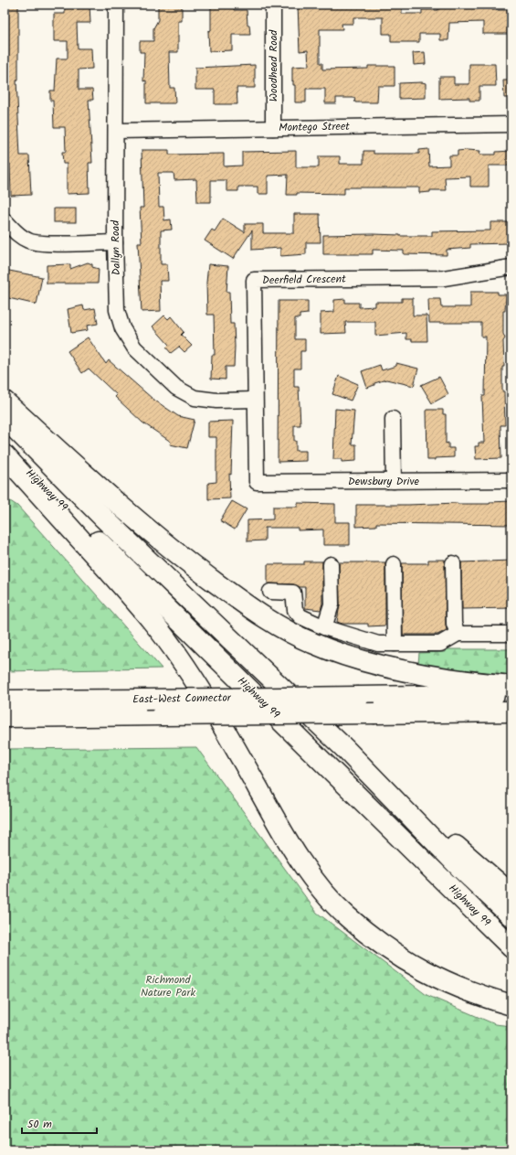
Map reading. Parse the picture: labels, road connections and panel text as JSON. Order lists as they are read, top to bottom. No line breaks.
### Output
{"streets":{"highway":["Highway 99","East-West Connector"],"street":["Woodhead Road","Montego Street","Dallyn Road","Deerfield Crescent","Dewsbury Drive"]},"crossings":[["Woodhead Road","Montego Street"],["Montego Street","Dallyn Road"],["Dallyn Road","Deerfield Crescent"],["Deerfield Crescent","Dewsbury Drive"]],"parks":["Richmond Nature Park"],"scale_bar":"50 m"}
